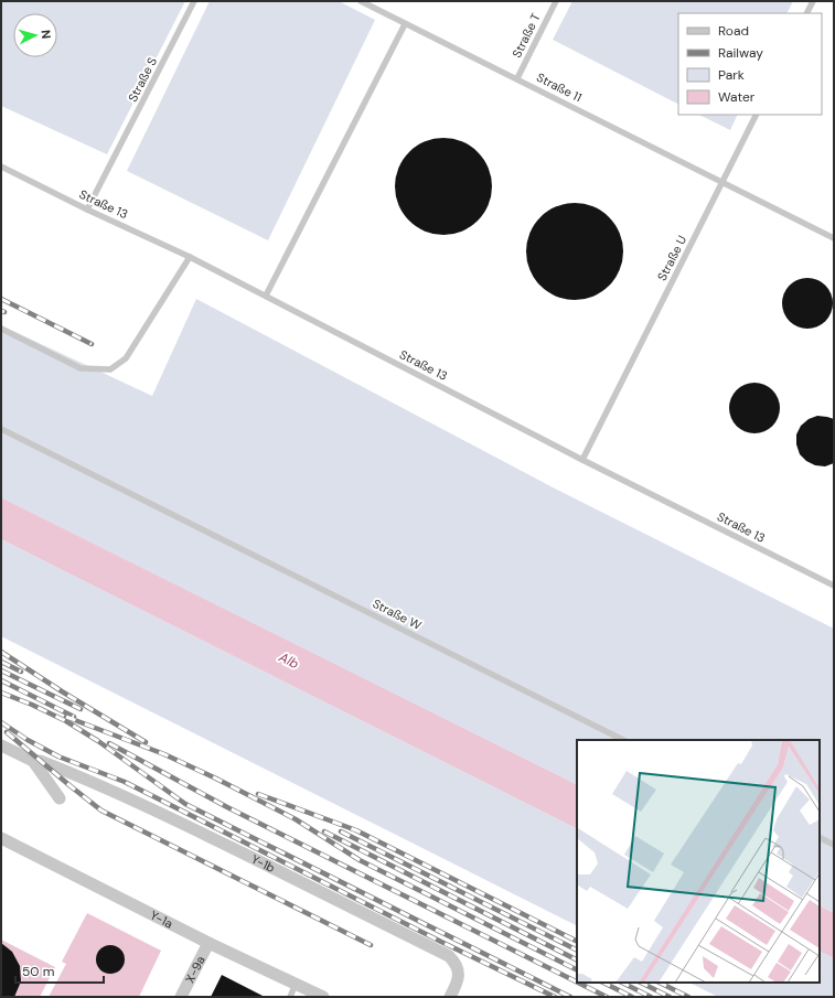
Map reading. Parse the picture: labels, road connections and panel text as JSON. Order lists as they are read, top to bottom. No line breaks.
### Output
{"streets":{"street":["Y-1b","Y-1a","X-9a"],"lane":["Straße T","Straße S","Straße 11","Straße 13","Straße U","Straße W"]},"crossings":[["Straße T","Straße 11"],["Straße S","Straße 13"],["Straße 11","Straße U"],["Straße 13","Straße U"],["Y-1a","X-9a"]],"water":["Alb"],"legend":["Road","Railway","Park","Water"],"scale_bar":"50 m","north":"right"}
